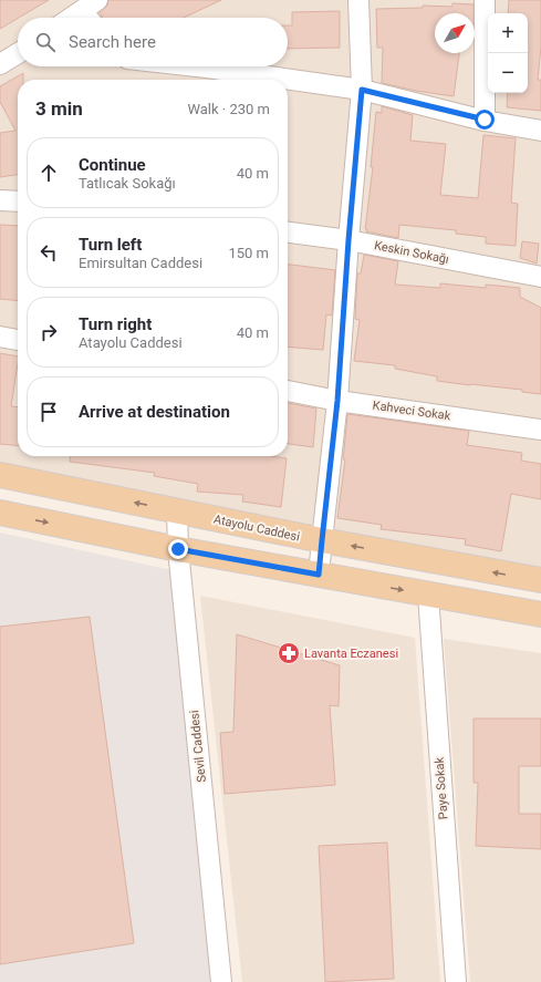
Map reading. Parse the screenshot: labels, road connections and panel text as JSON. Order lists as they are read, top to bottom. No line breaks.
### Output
{"streets":{"main road":["Atayolu Caddesi"],"street":["Keskin Sokağı","Kahveci Sokak","Sevil Caddesi","Paye Sokak"]},"crossings":[["Atayolu Caddesi","Sevil Caddesi"]],"places":{"pharmacy":["Lavanta Eczanesi"]},"north":"top right","page":{"map_buttons":["+","−"],"search":"Search here","heading":["3 min","Walk · 230 m"],"list":[["Continue","Tatlıcak Sokağı","40 m"],["Turn left","Emirsultan Caddesi","150 m"],["Turn right","Atayolu Caddesi","40 m"],"Arrive at destination"]}}
